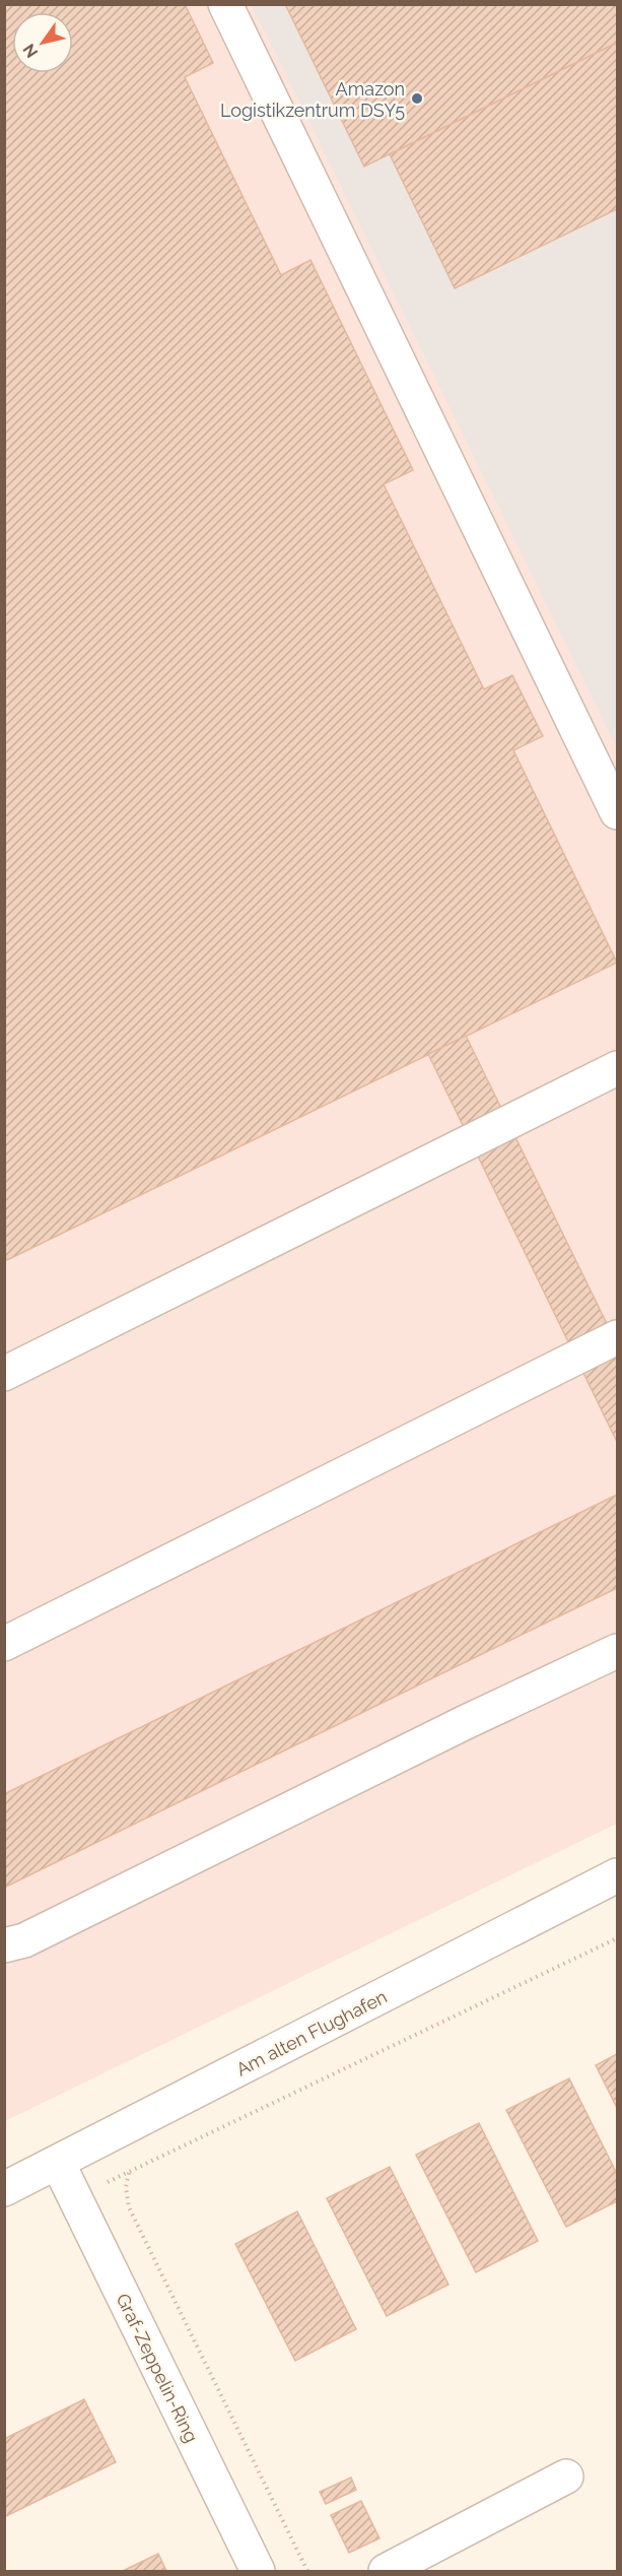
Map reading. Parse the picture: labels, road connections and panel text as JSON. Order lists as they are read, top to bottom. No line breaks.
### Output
{"streets":{"street":["Am alten Flughafen","Graf-Zeppelin-Ring"]},"crossings":[["Am alten Flughafen","Graf-Zeppelin-Ring"]],"places":["Amazon Logistikzentrum DSY5"],"north":"bottom left"}
